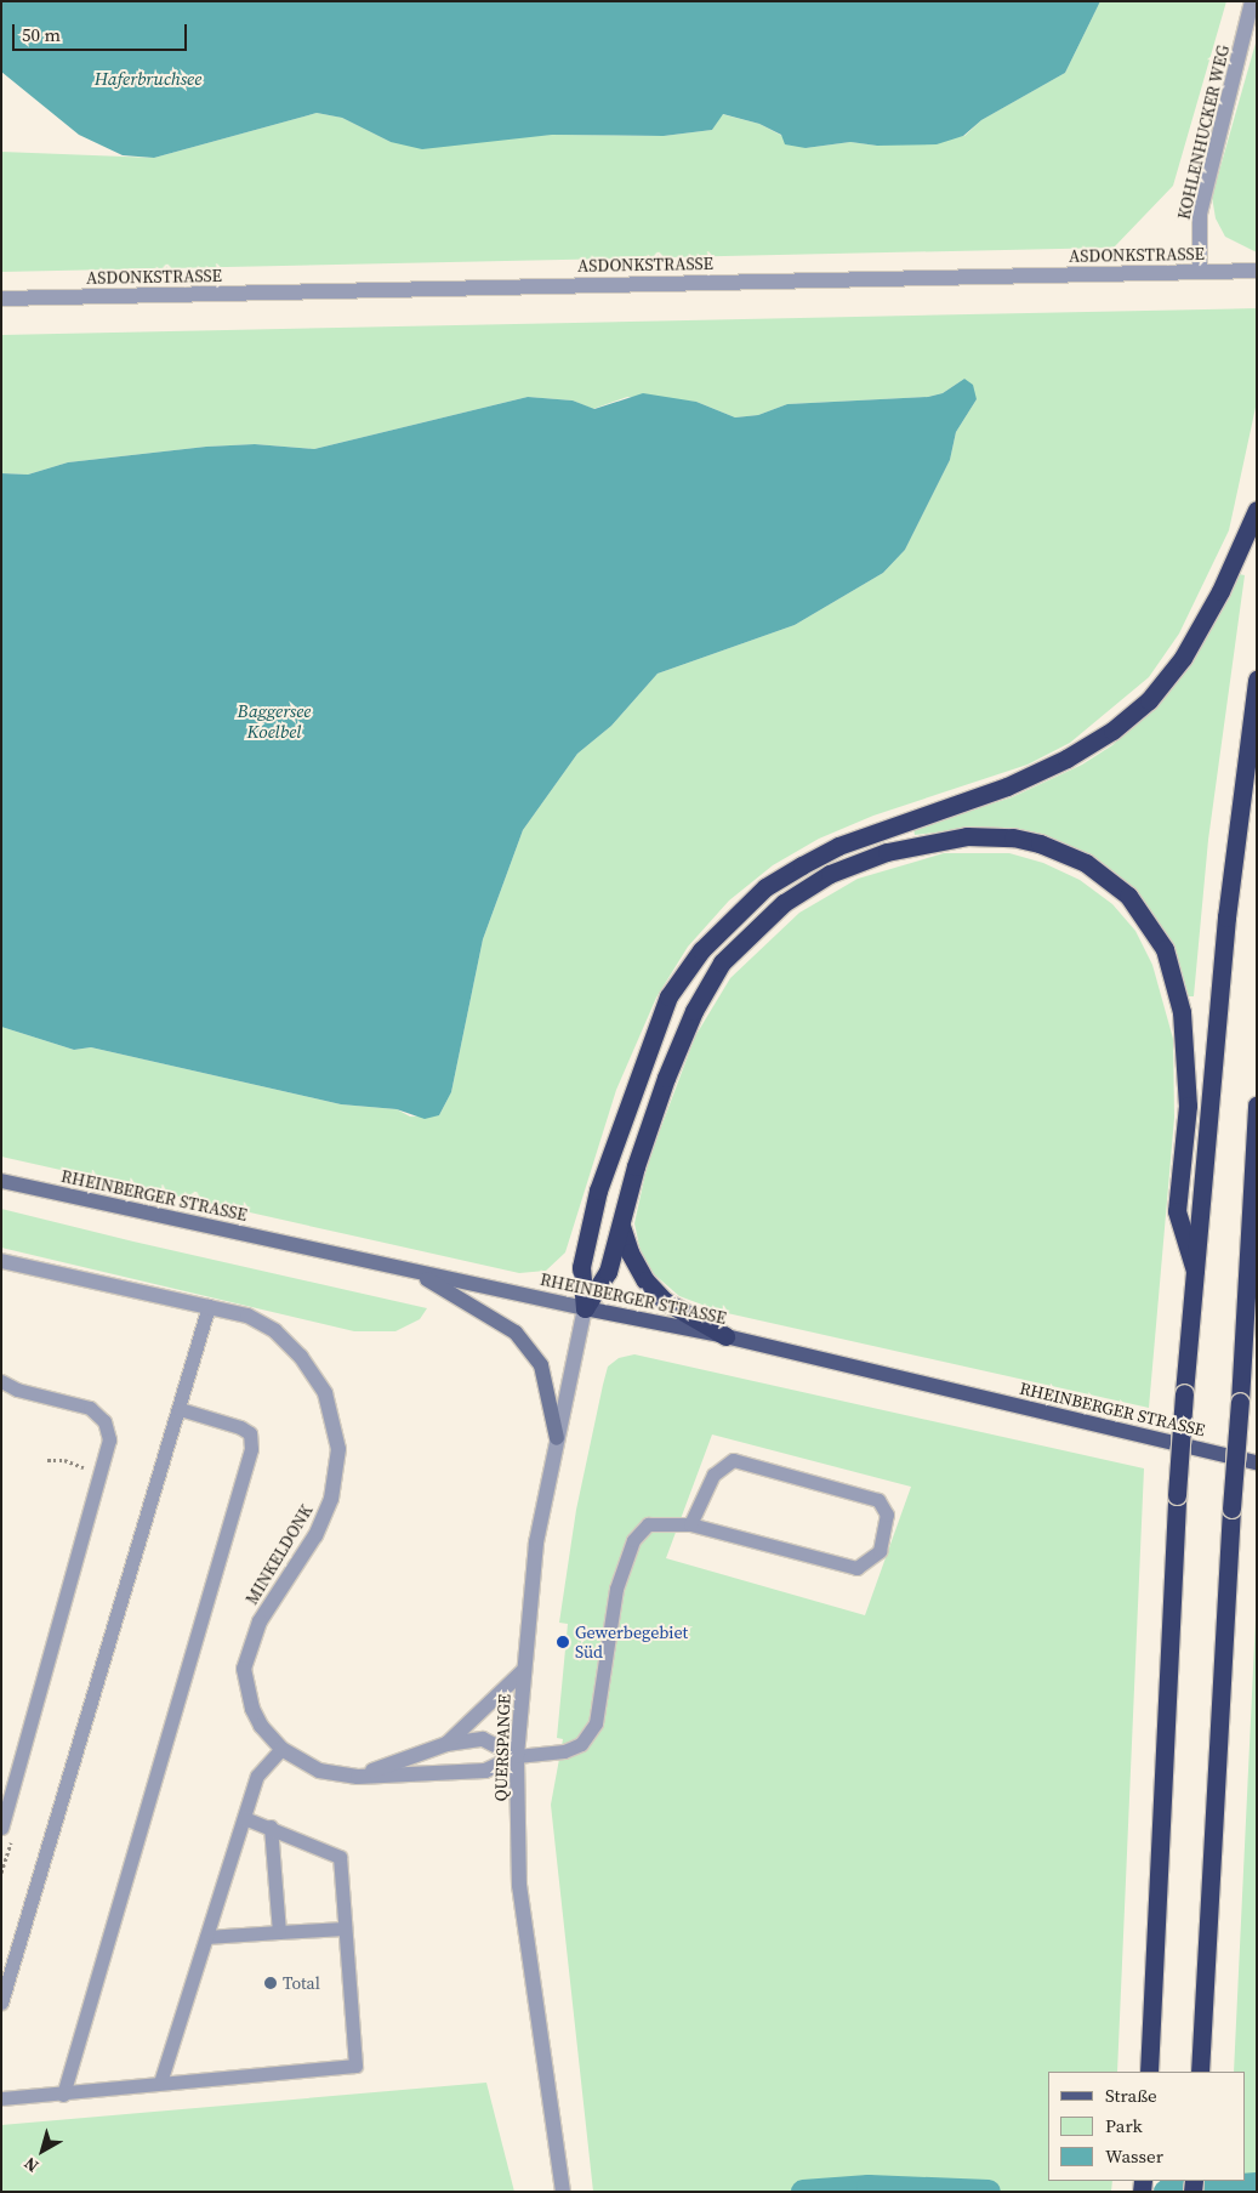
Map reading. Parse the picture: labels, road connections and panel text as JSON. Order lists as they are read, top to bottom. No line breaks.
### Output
{"streets":{"main road":["RHEINBERGER STRASSE"],"street":["KOHLENHUCKER WEG","ASDONKSTRASSE","MINKELDONK","QUERSPANGE"]},"crossings":[["KOHLENHUCKER WEG","ASDONKSTRASSE"],["RHEINBERGER STRASSE","QUERSPANGE"],["MINKELDONK","QUERSPANGE"]],"water":["Haferbruchsee","Baggersee Koelbel"],"places":["Gewerbegebiet Süd","Total"],"legend":["Straße","Park","Wasser"],"scale_bar":"50 m","north":"bottom left"}
